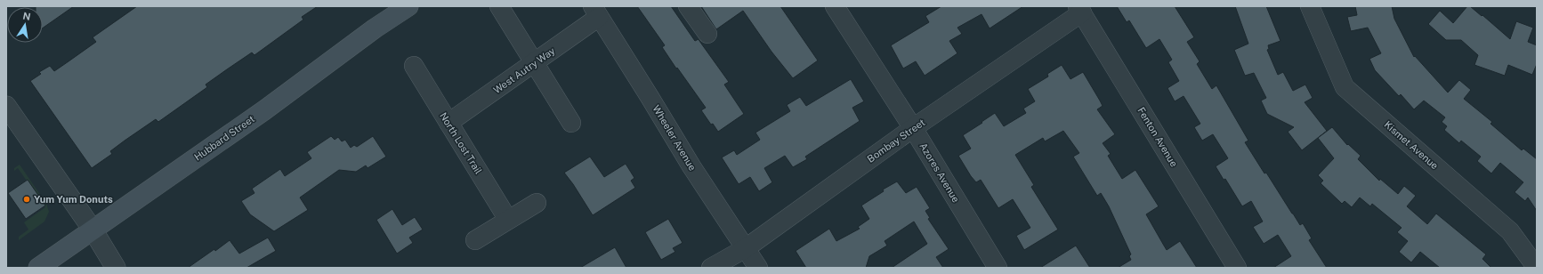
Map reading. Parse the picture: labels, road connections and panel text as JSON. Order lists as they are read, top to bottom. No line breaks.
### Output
{"streets":{"main road":["Hubbard Street"],"street":["West Autry Way","Fenton Avenue","Wheeler Avenue","Bombay Street","North Lost Trail","Kismet Avenue","Azores Avenue"]},"crossings":[["West Autry Way","Wheeler Avenue"],["West Autry Way","North Lost Trail"],["Fenton Avenue","Bombay Street"],["Wheeler Avenue","Bombay Street"],["Bombay Street","Azores Avenue"]],"places":["Yum Yum Donuts"],"north":"top"}
